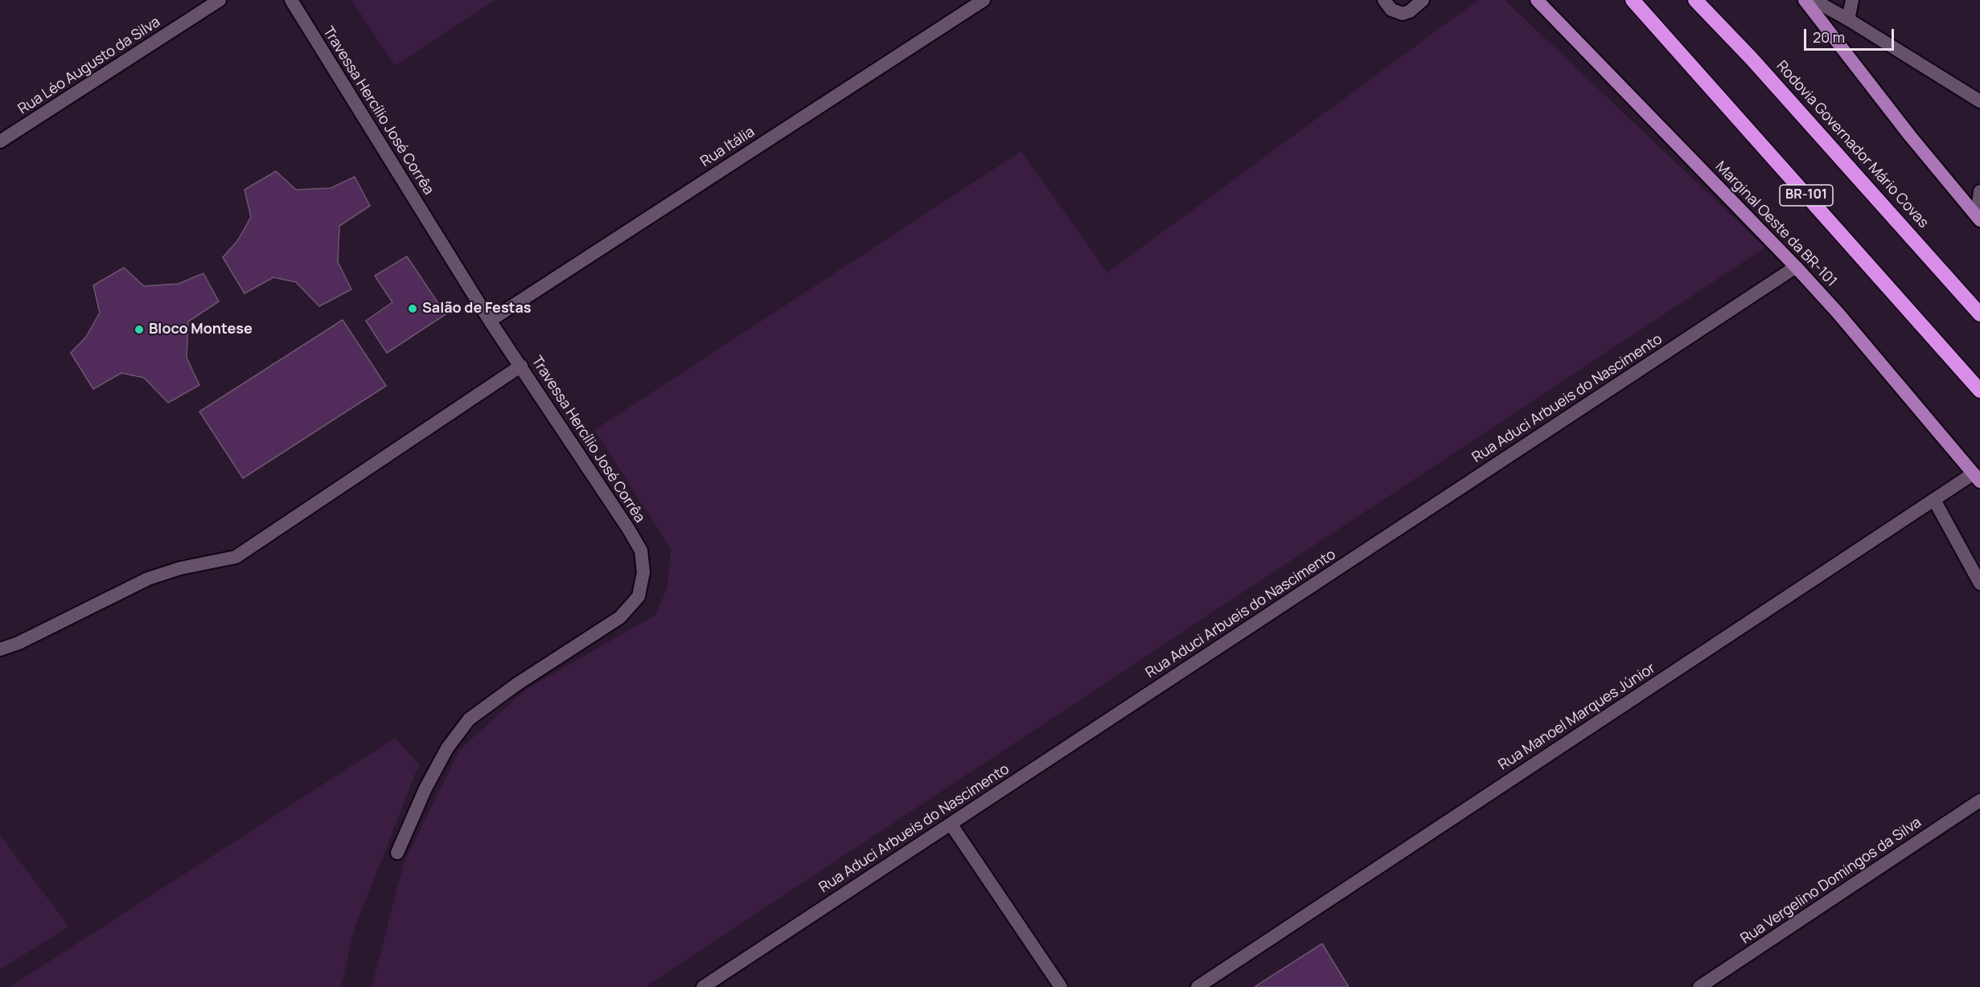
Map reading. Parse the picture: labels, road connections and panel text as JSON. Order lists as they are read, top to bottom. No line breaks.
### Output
{"streets":{"highway":["Rodovia Governador Mário Covas","BR-101"],"main road":["Marginal Oeste da BR-101"],"street":["Rua Léo Augusto da Silva","Travessa Hercílio José Corrêa","Rua Itália","Rua Aduci Arbueis do Nascimento","Rua Manoel Marques Júnior","Rua Vergelino Domingos da Silva"]},"crossings":[["Travessa Hercílio José Corrêa","Rua Itália"],["Marginal Oeste da BR-101","Rua Aduci Arbueis do Nascimento"],["Marginal Oeste da BR-101","Rua Manoel Marques Júnior"]],"places":["Salão de Festas","Bloco Montese"],"scale_bar":"20 m"}
